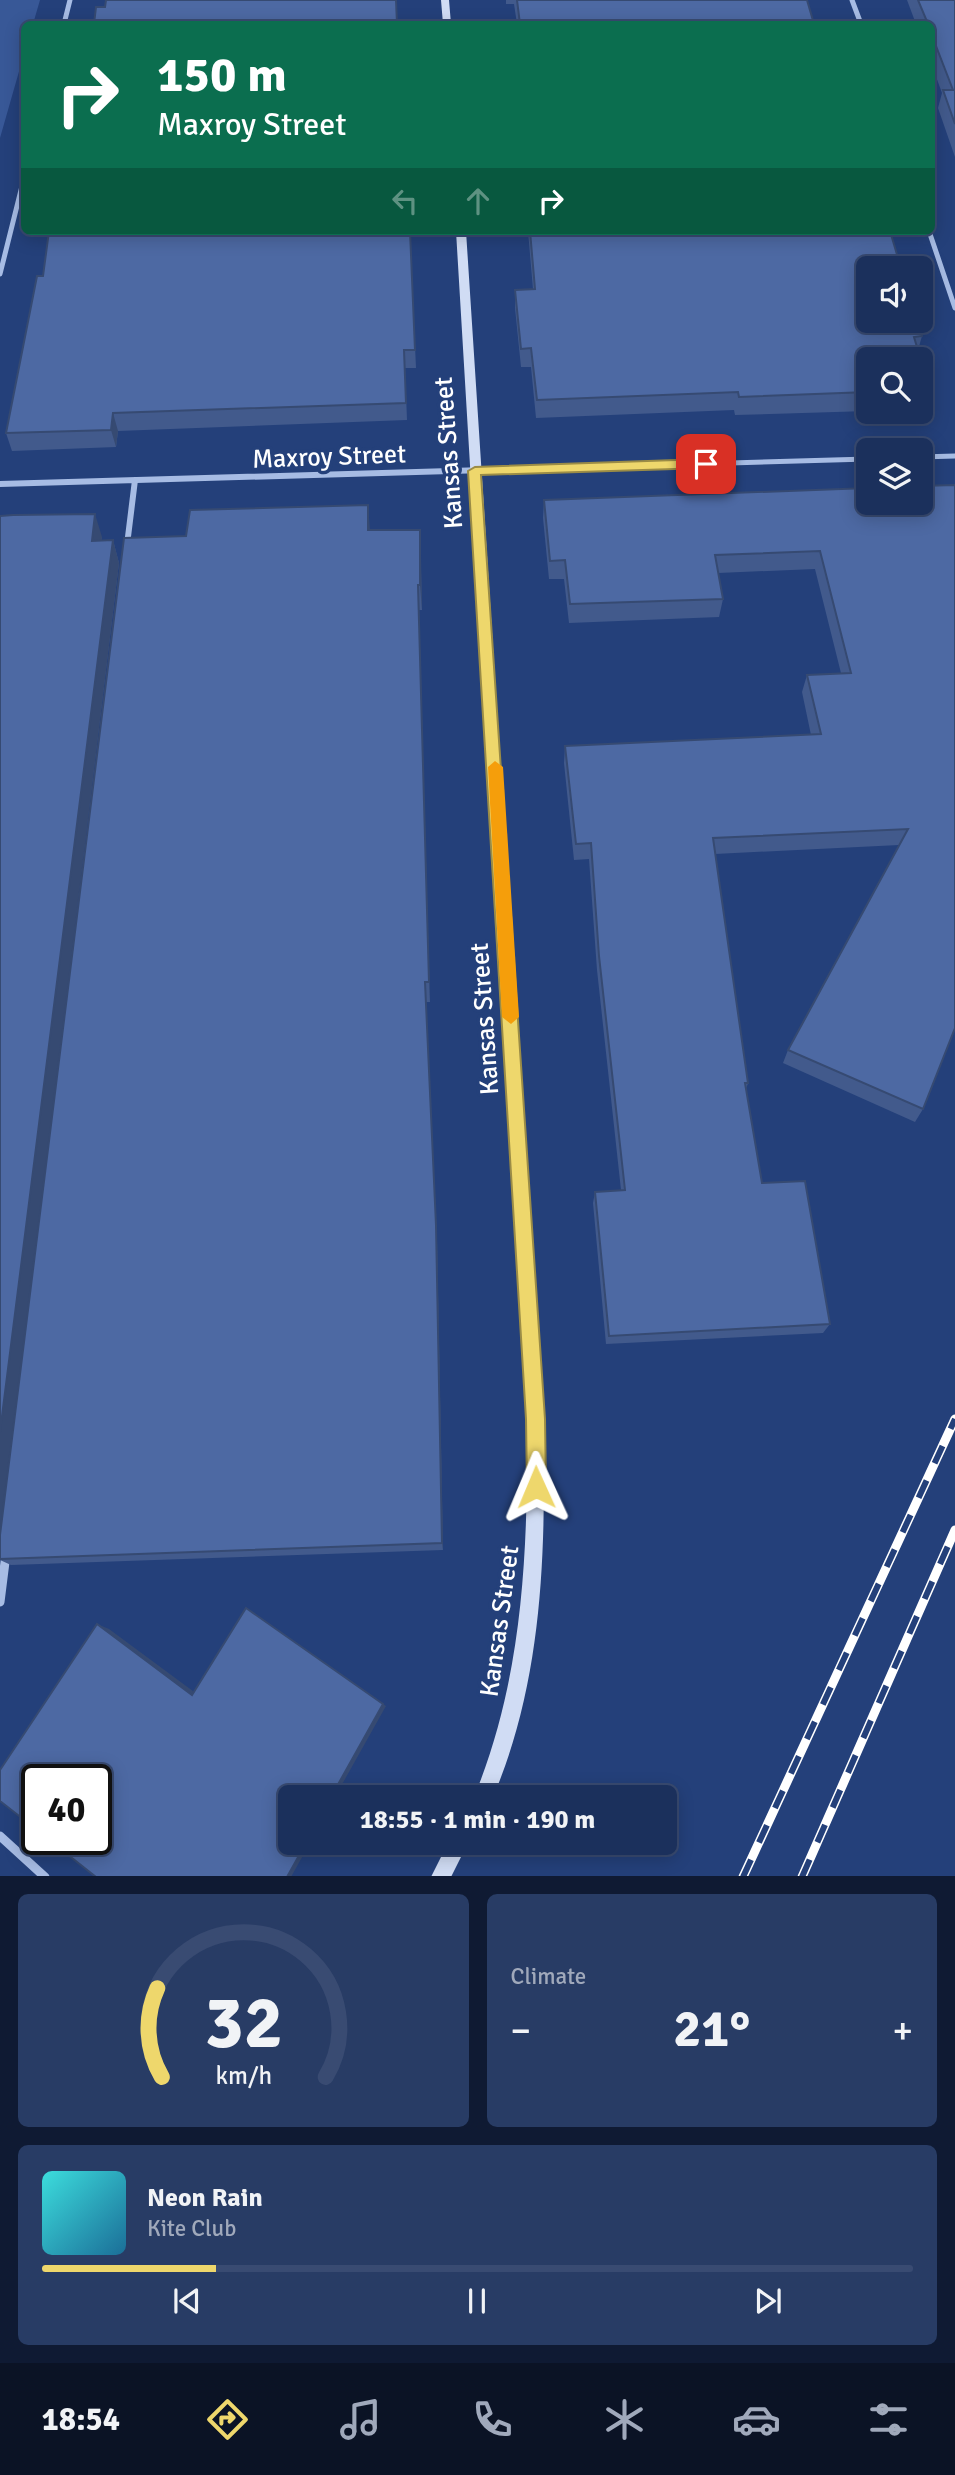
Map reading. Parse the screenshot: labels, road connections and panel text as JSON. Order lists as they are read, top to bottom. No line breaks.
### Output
{"streets":{"street":["Kansas Street","Maxroy Street"]},"crossings":[["Kansas Street","Maxroy Street"]],"page":{"turn":["150 m","Maxroy Street"],"limit":"40","trip":"18:55 · 1 min · 190 m","tile":"Climate","heat":["−","21°","+"],"song":["Neon Rain","Kite Club"],"tabs":"18:54","gauge":["32","km/h"]}}
